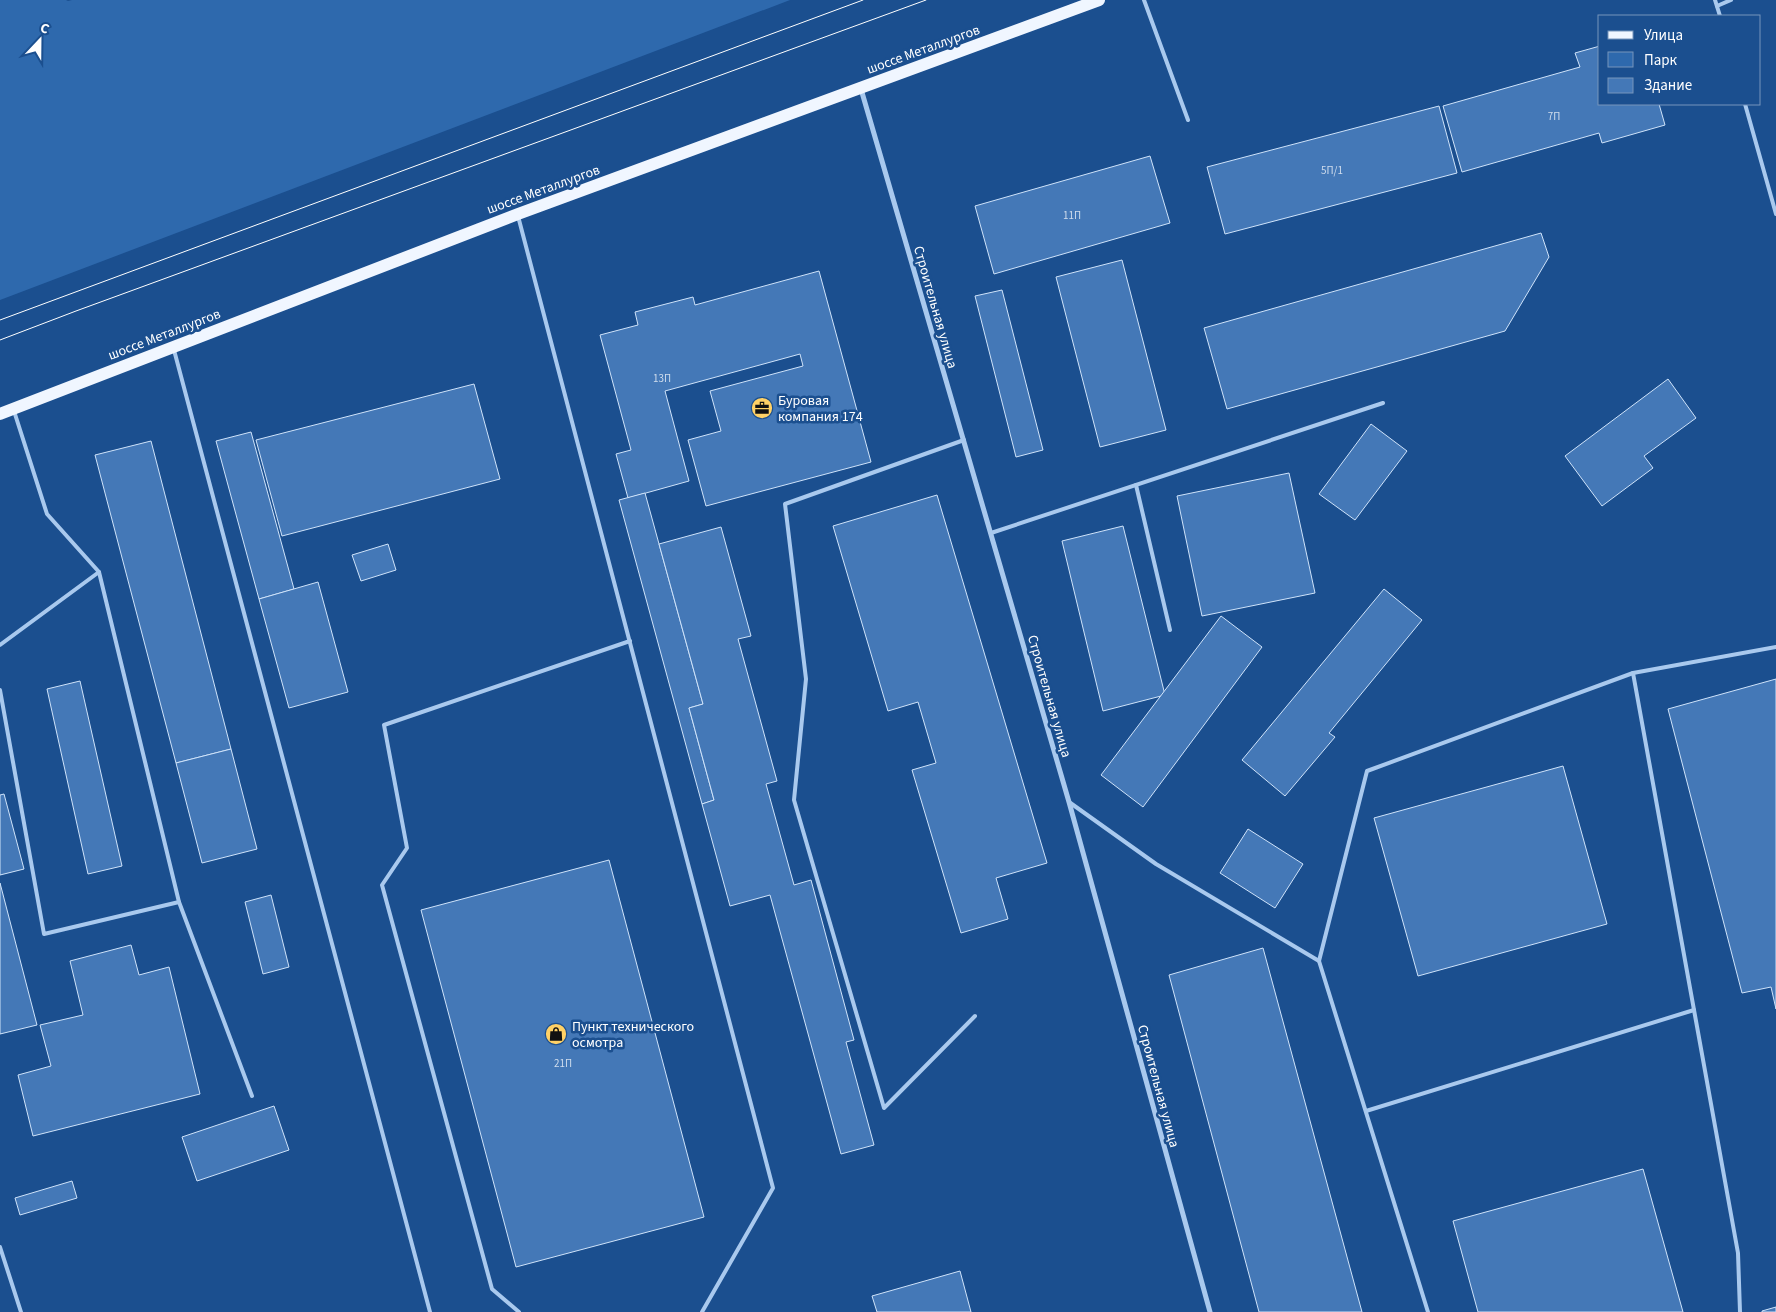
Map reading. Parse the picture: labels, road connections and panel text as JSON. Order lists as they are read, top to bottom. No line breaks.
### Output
{"streets":{"main road":["шоссе Металлургов"],"street":["Строительная улица"]},"crossings":[["шоссе Металлургов","Строительная улица"]],"places":{"office":["Буровая компания 174"],"shop":["Пункт технического осмотра"]},"house_numbers":["7П","5П/1","11П","13П","21П"],"legend":["Улица","Парк","Здание"],"north":"top"}
